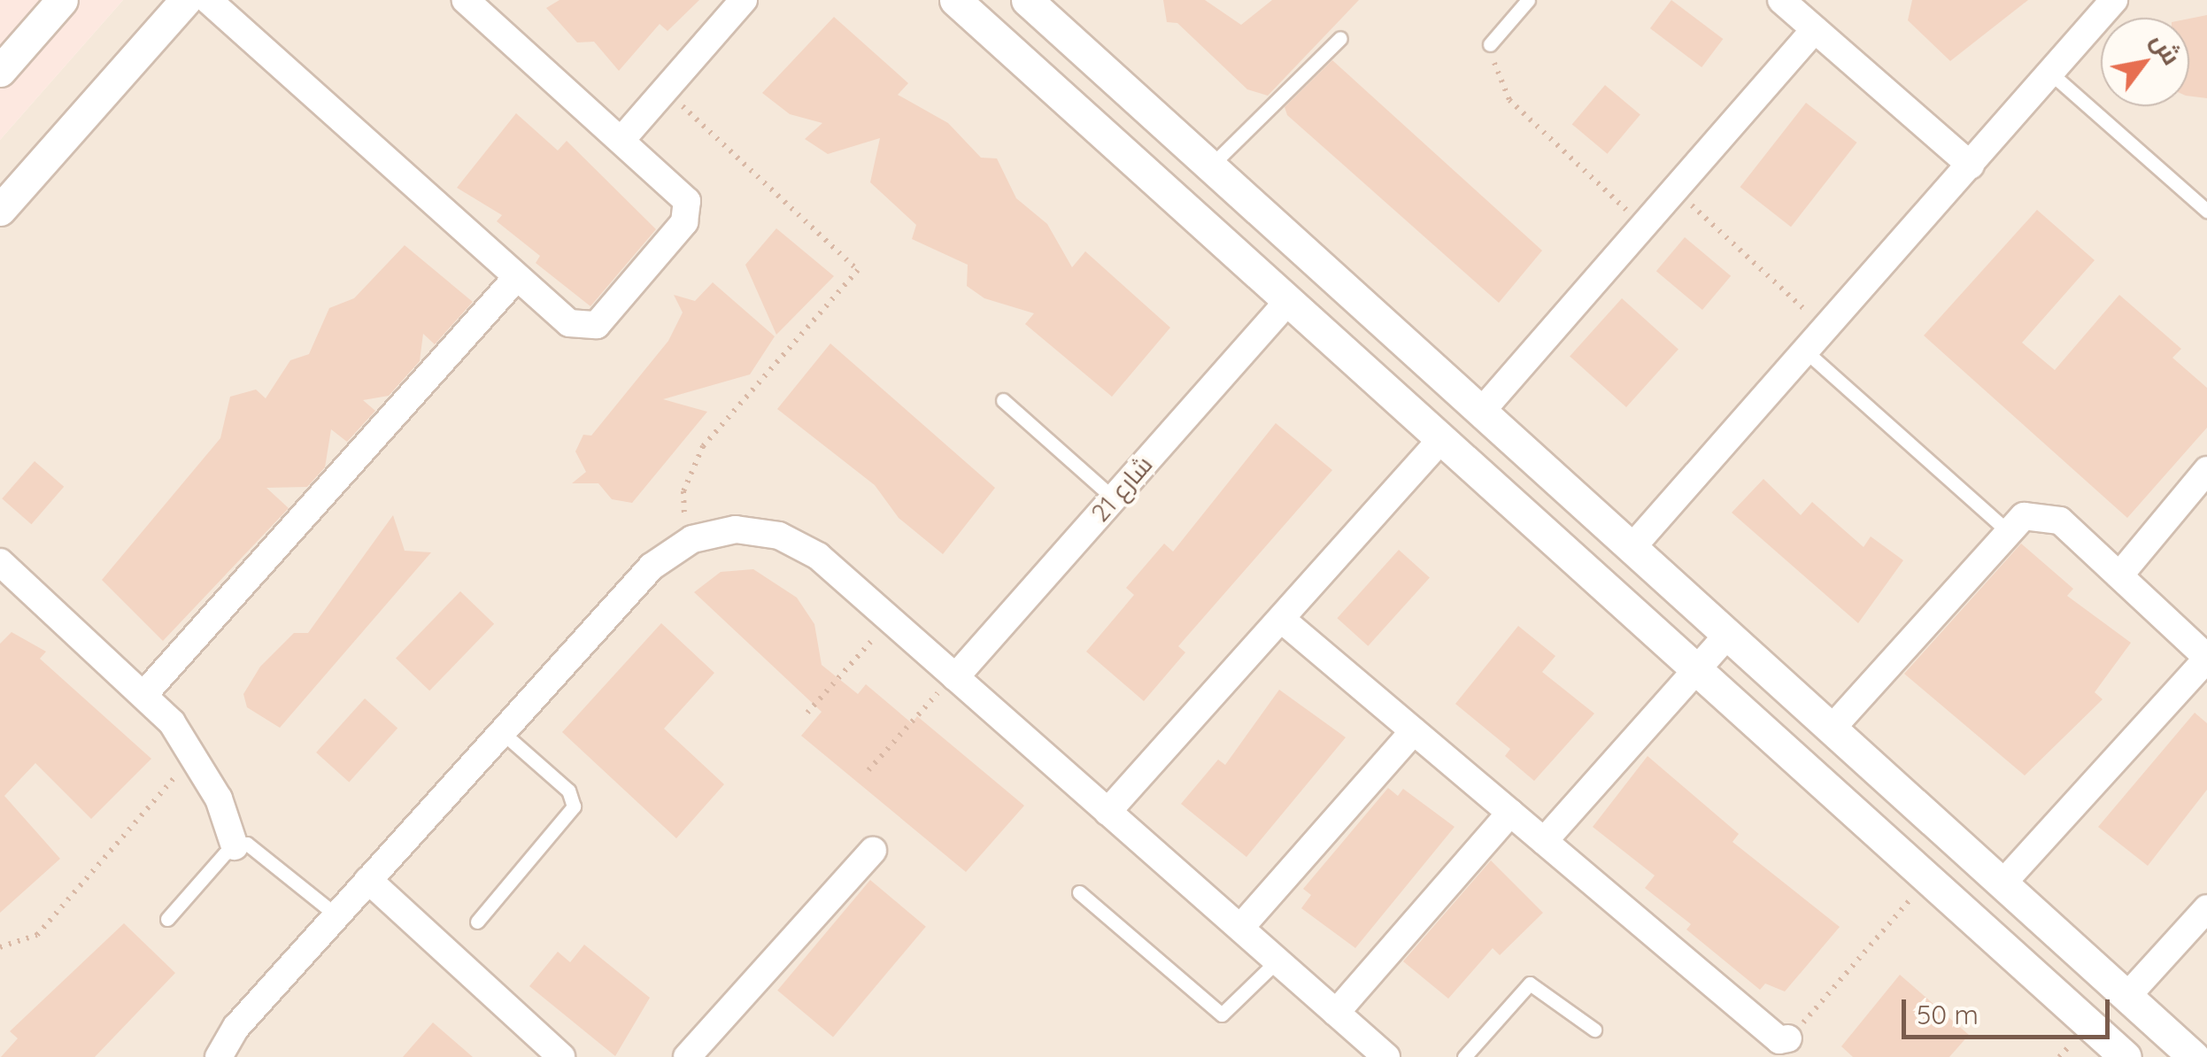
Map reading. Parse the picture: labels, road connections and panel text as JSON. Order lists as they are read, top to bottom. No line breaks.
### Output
{"streets":{"street":["شارع 21"]},"scale_bar":"50 m","north":"top right"}
